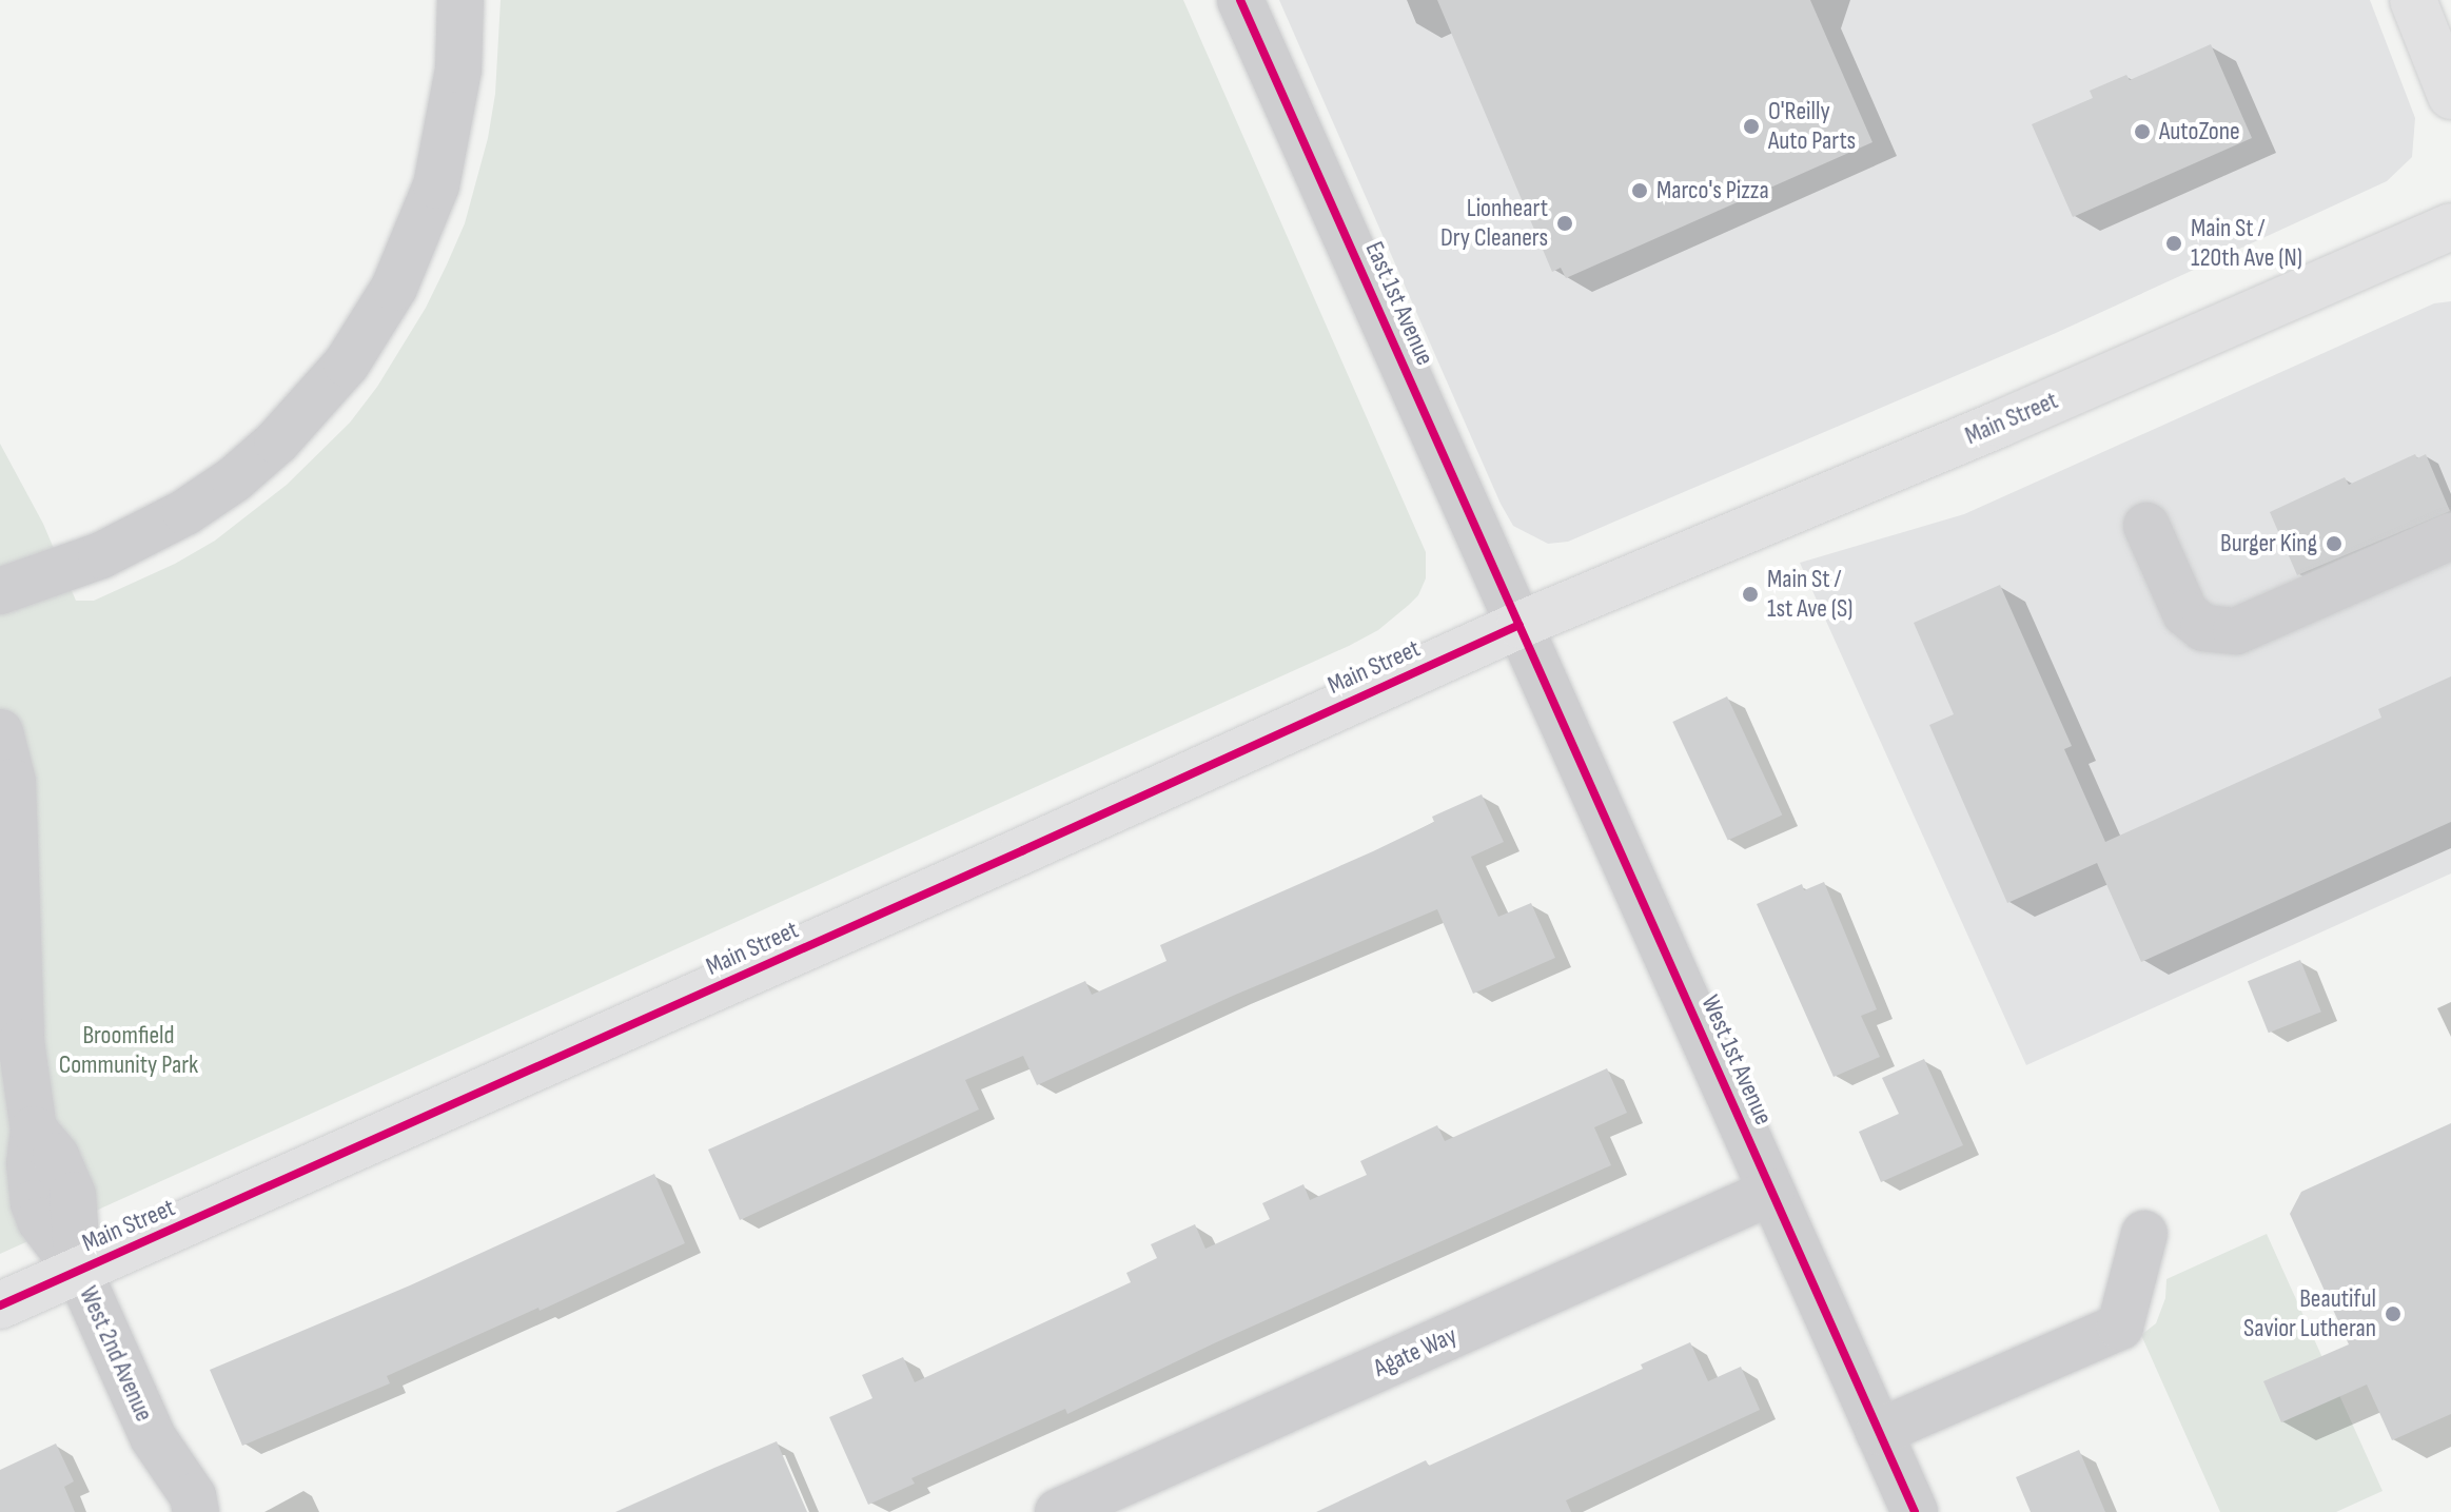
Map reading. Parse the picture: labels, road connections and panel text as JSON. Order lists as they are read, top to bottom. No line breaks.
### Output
{"streets":{"main road":["Main Street"],"street":["East 1st Avenue","West 1st Avenue","Agate Way","West 2nd Avenue"]},"crossings":[["East 1st Avenue","Main Street"],["East 1st Avenue","West 1st Avenue"],["Main Street","West 1st Avenue"],["Main Street","West 2nd Avenue"],["West 1st Avenue","Agate Way"]],"parks":["Broomfield Community Park"],"places":["O'Reilly Auto Parts","AutoZone","Marco's Pizza","Lionheart Dry Cleaners","Main St / 120th Ave (N)","Burger King","Main St / 1st Ave (S)","Beautiful Savior Lutheran"]}
